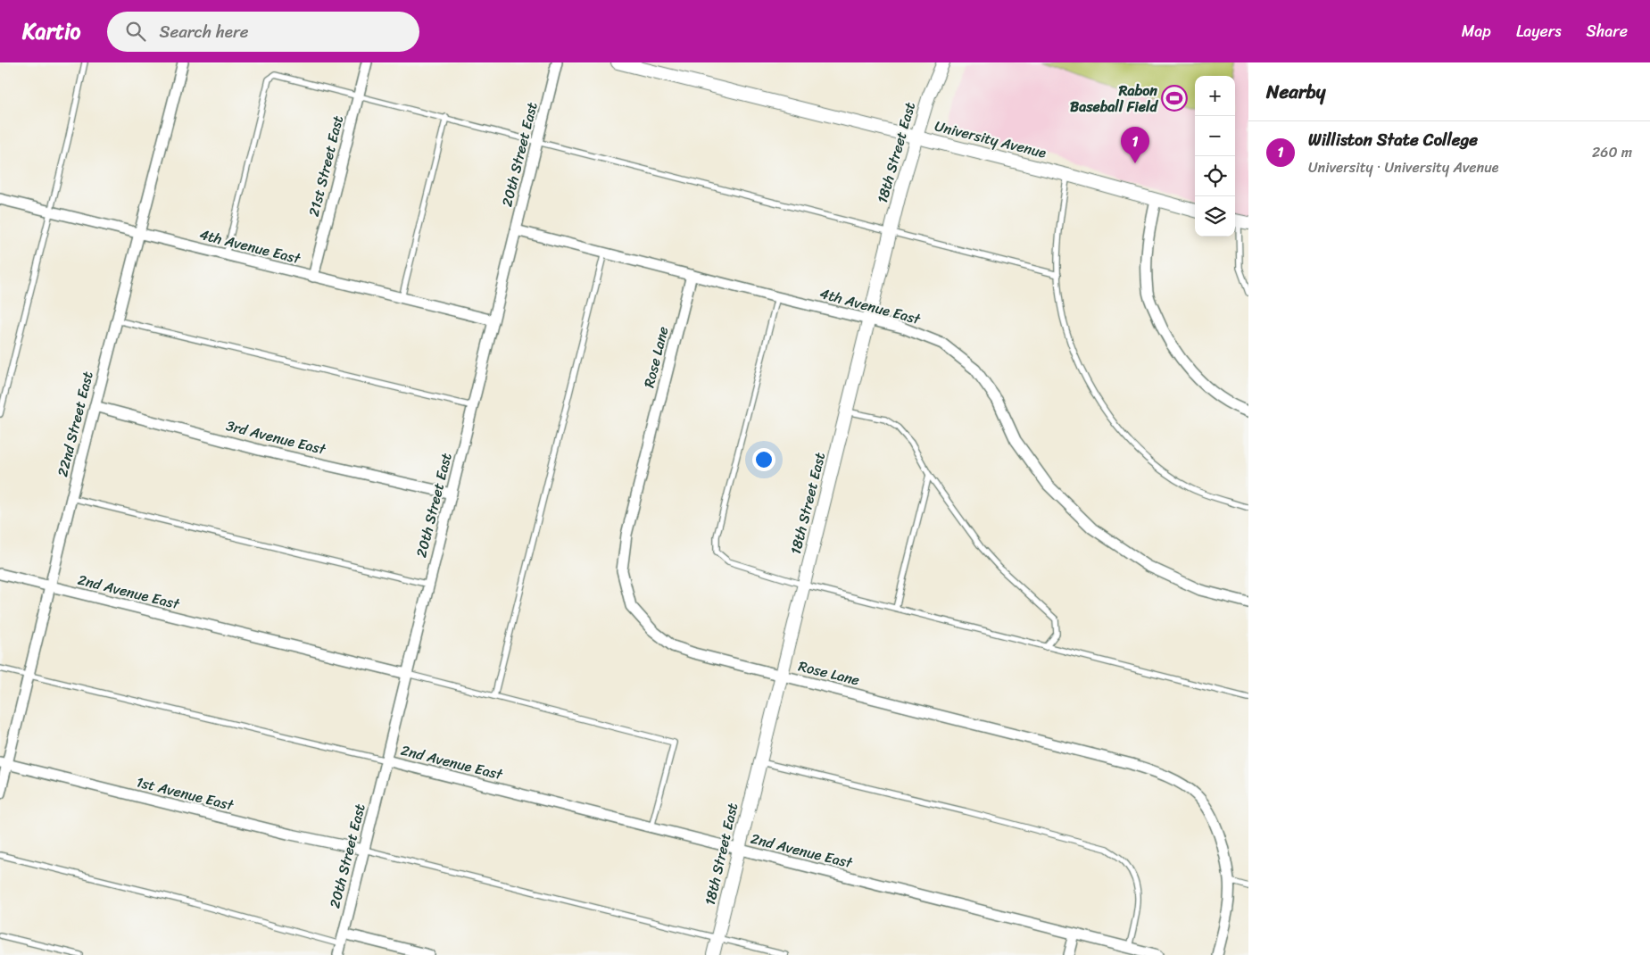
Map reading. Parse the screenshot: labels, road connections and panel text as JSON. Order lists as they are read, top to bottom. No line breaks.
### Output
{"streets":{"street":["University Avenue","18th Street East","20th Street East","21st Street East","4th Avenue East","Rose Lane","22nd Street East","3rd Avenue East","2nd Avenue East","1st Avenue East"]},"crossings":[["University Avenue","18th Street East"],["18th Street East","4th Avenue East"],["18th Street East","Rose Lane"],["18th Street East","2nd Avenue East"],["20th Street East","4th Avenue East"],["20th Street East","3rd Avenue East"],["20th Street East","2nd Avenue East"],["20th Street East","1st Avenue East"],["21st Street East","4th Avenue East"],["4th Avenue East","Rose Lane"],["4th Avenue East","22nd Street East"],["22nd Street East","3rd Avenue East"],["22nd Street East","2nd Avenue East"],["22nd Street East","1st Avenue East"]],"places":{"sports":["Rabon Baseball Field"]},"page":{"header":"Kartio","search":"Search here","nav":["Map","Layers","Share"],"heading":"Nearby","map_buttons":["+","−"],"list":[{"mark":"1","name":"Williston State College","note":"University · University Avenue","value":"260 m"}],"pins":"1"}}
